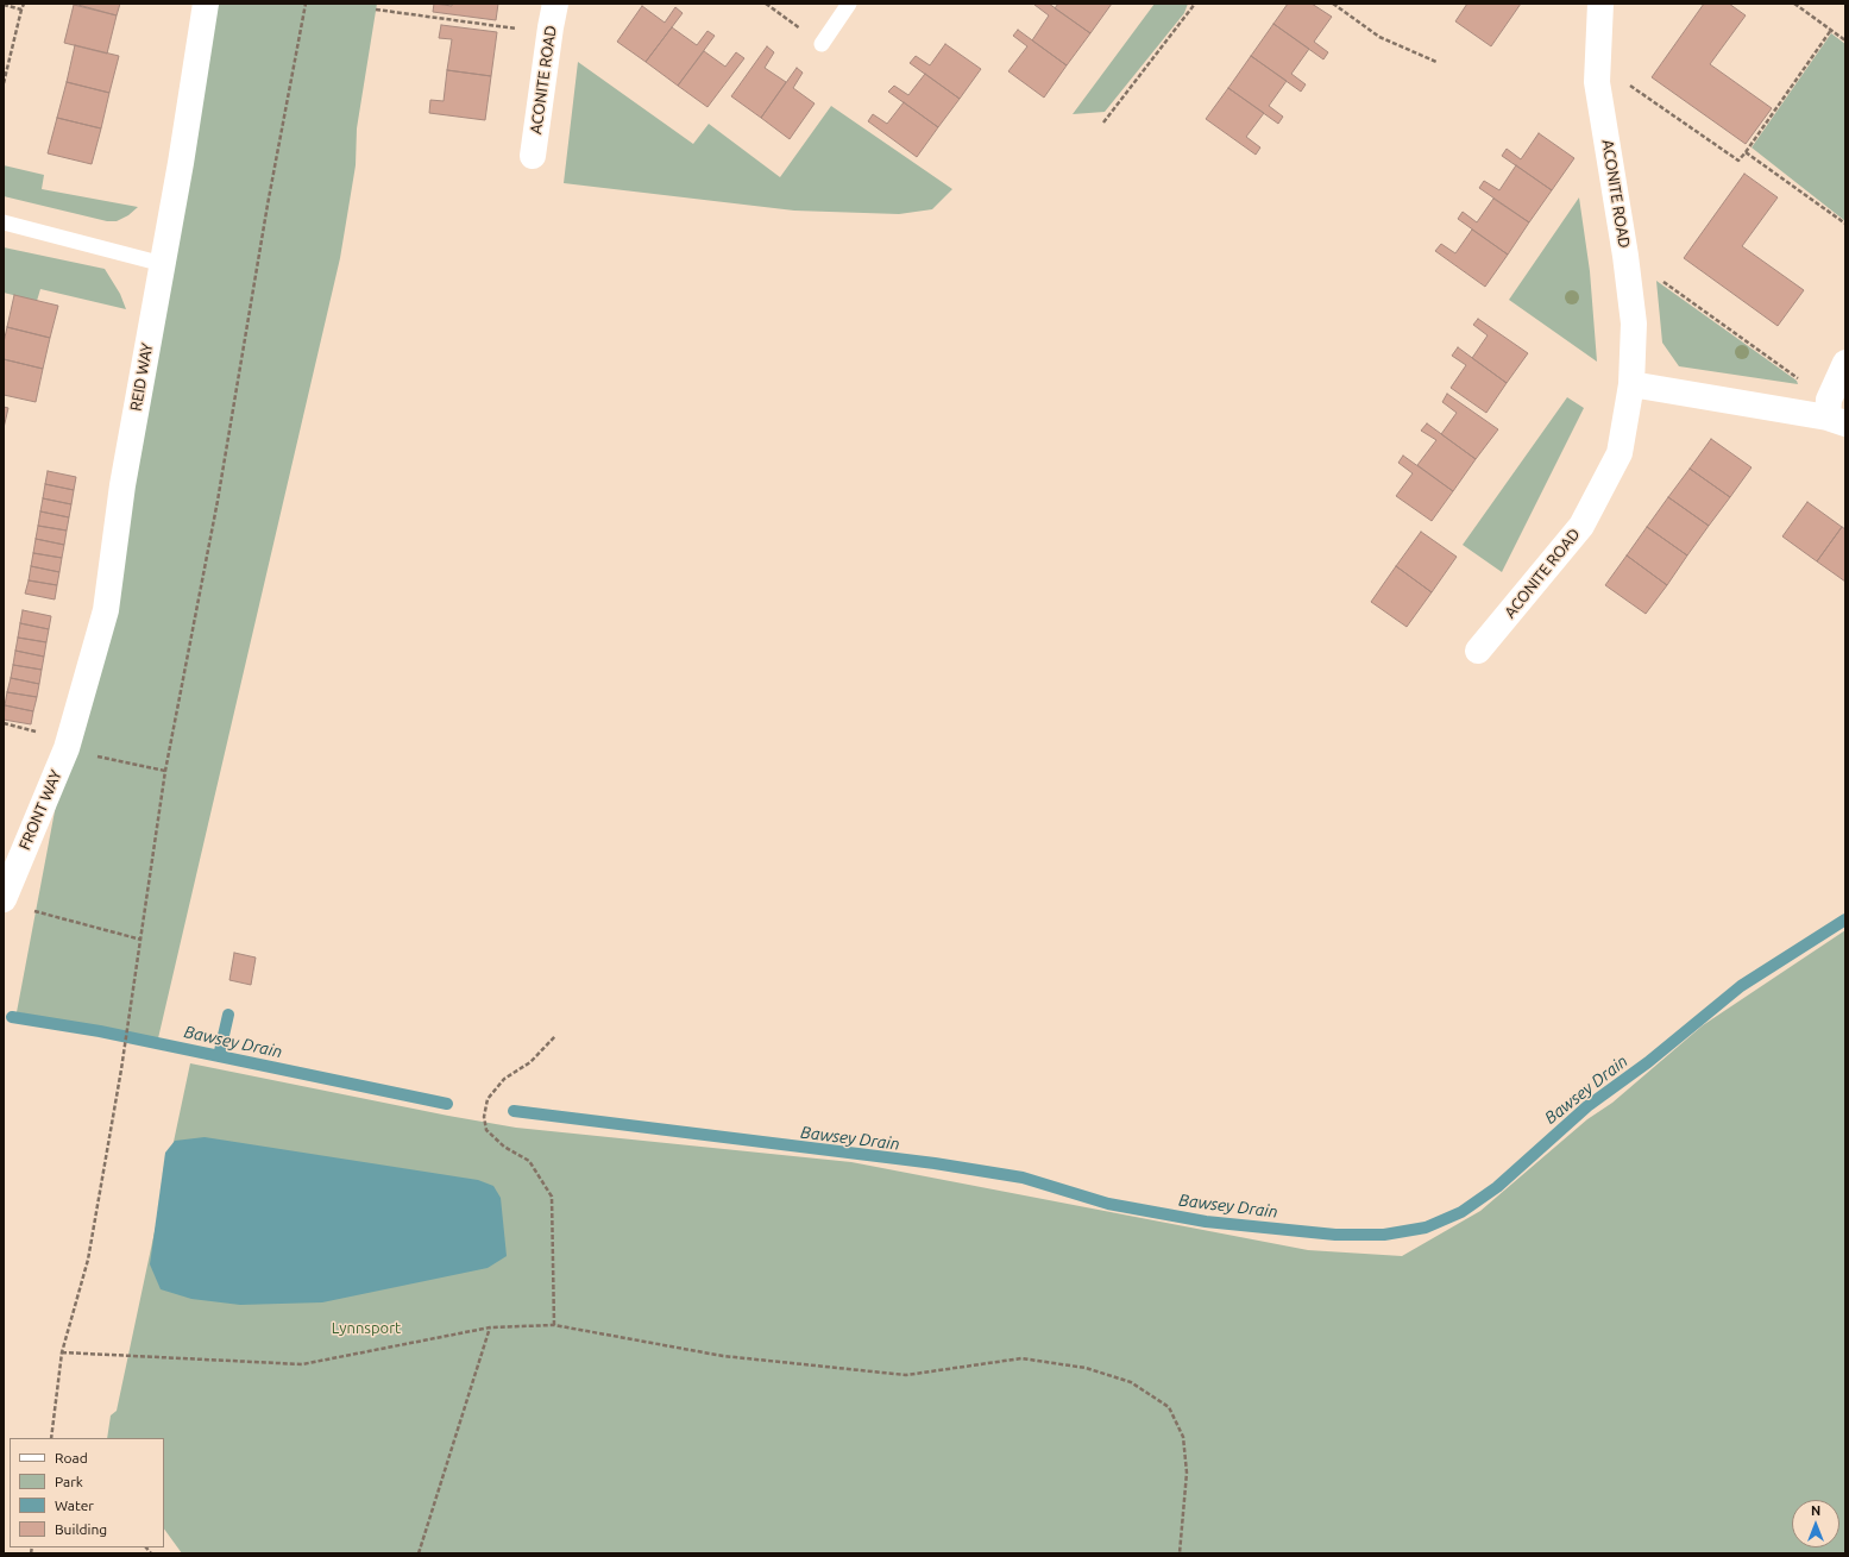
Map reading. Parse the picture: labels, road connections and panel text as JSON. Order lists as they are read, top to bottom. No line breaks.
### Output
{"streets":{"street":["ACONITE ROAD","REID WAY","FRONT WAY"]},"crossings":[["REID WAY","FRONT WAY"]],"water":["Bawsey Drain"],"parks":["Lynnsport"],"legend":["Road","Park","Water","Building"],"north":"top"}
